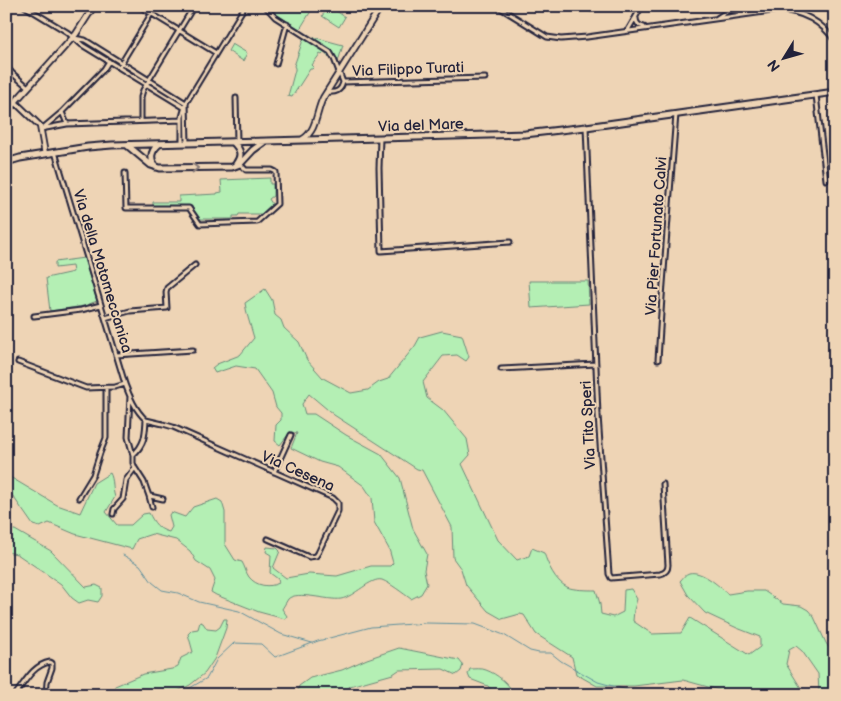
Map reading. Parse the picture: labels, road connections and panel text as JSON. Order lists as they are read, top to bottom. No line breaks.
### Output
{"streets":{"main road":["Via del Mare"],"street":["Via Filippo Turati","Via Pier Fortunato Calvi","Via della Motomeccanica","Via Tito Speri","Via Cesena"]},"crossings":[["Via del Mare","Via Pier Fortunato Calvi"],["Via del Mare","Via della Motomeccanica"],["Via del Mare","Via Tito Speri"],["Via della Motomeccanica","Via Cesena"]],"north":"bottom left"}
